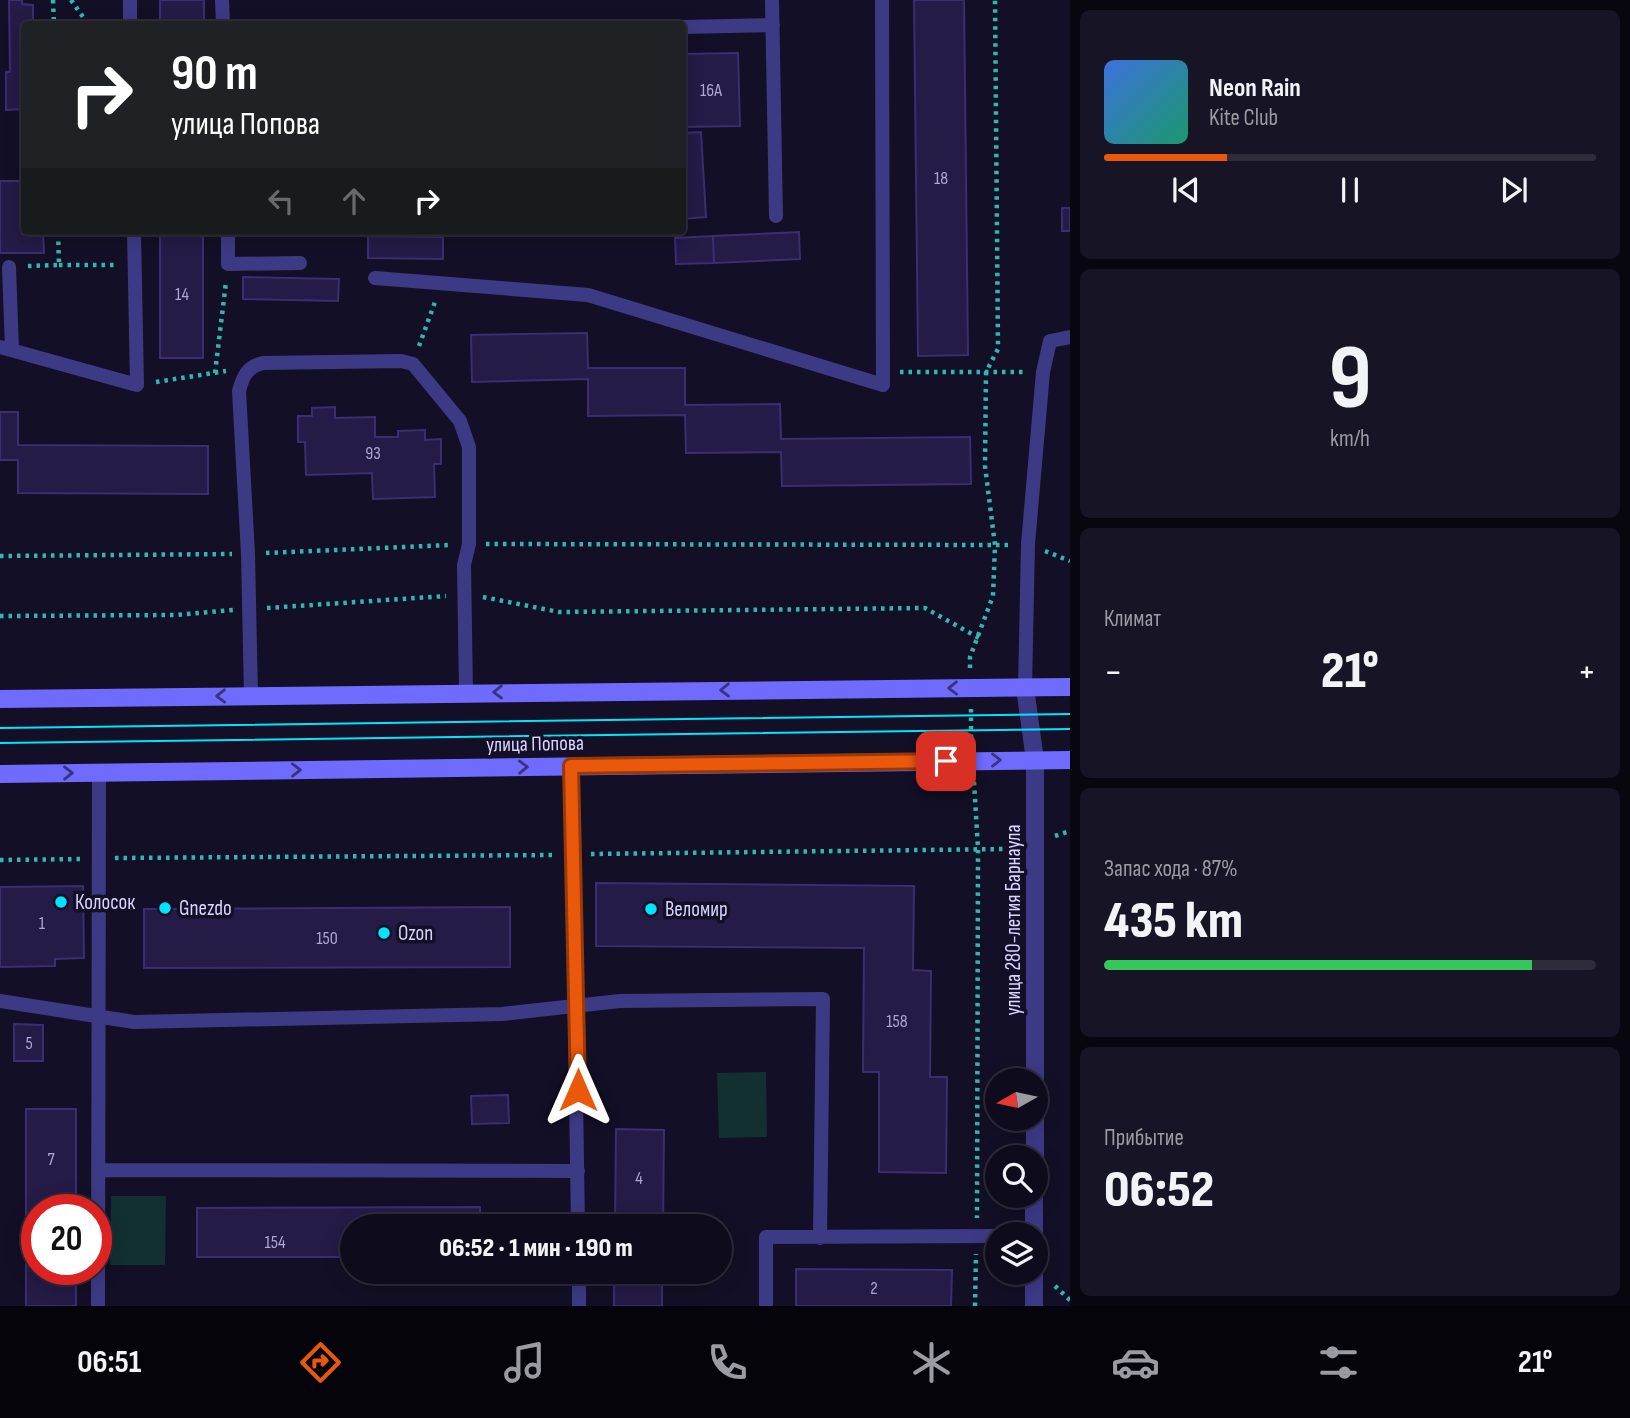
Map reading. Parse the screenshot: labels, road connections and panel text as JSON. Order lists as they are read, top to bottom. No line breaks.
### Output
{"streets":{"main road":["улица Попова"],"street":["улица 280-летия Барнаула"]},"crossings":[["улица Попова","улица 280-летия Барнаула"]],"places":["Колосок","Gnezdo","Веломир","Ozon"],"house_numbers":["16А","18","14","93","1","150","158","5","7","4","154","2"],"north":"left","page":{"turn":["90 m","улица Попова"],"song":["Neon Rain","Kite Club"],"tile":[["9","km/h"],"Климат",["Запас хода · 87%","435 km"],["Прибытие","06:52"]],"heat":["−","21°","+"],"limit":"20","trip":"06:52 · 1 мин · 190 m","tabs":["06:51","21°"]}}
